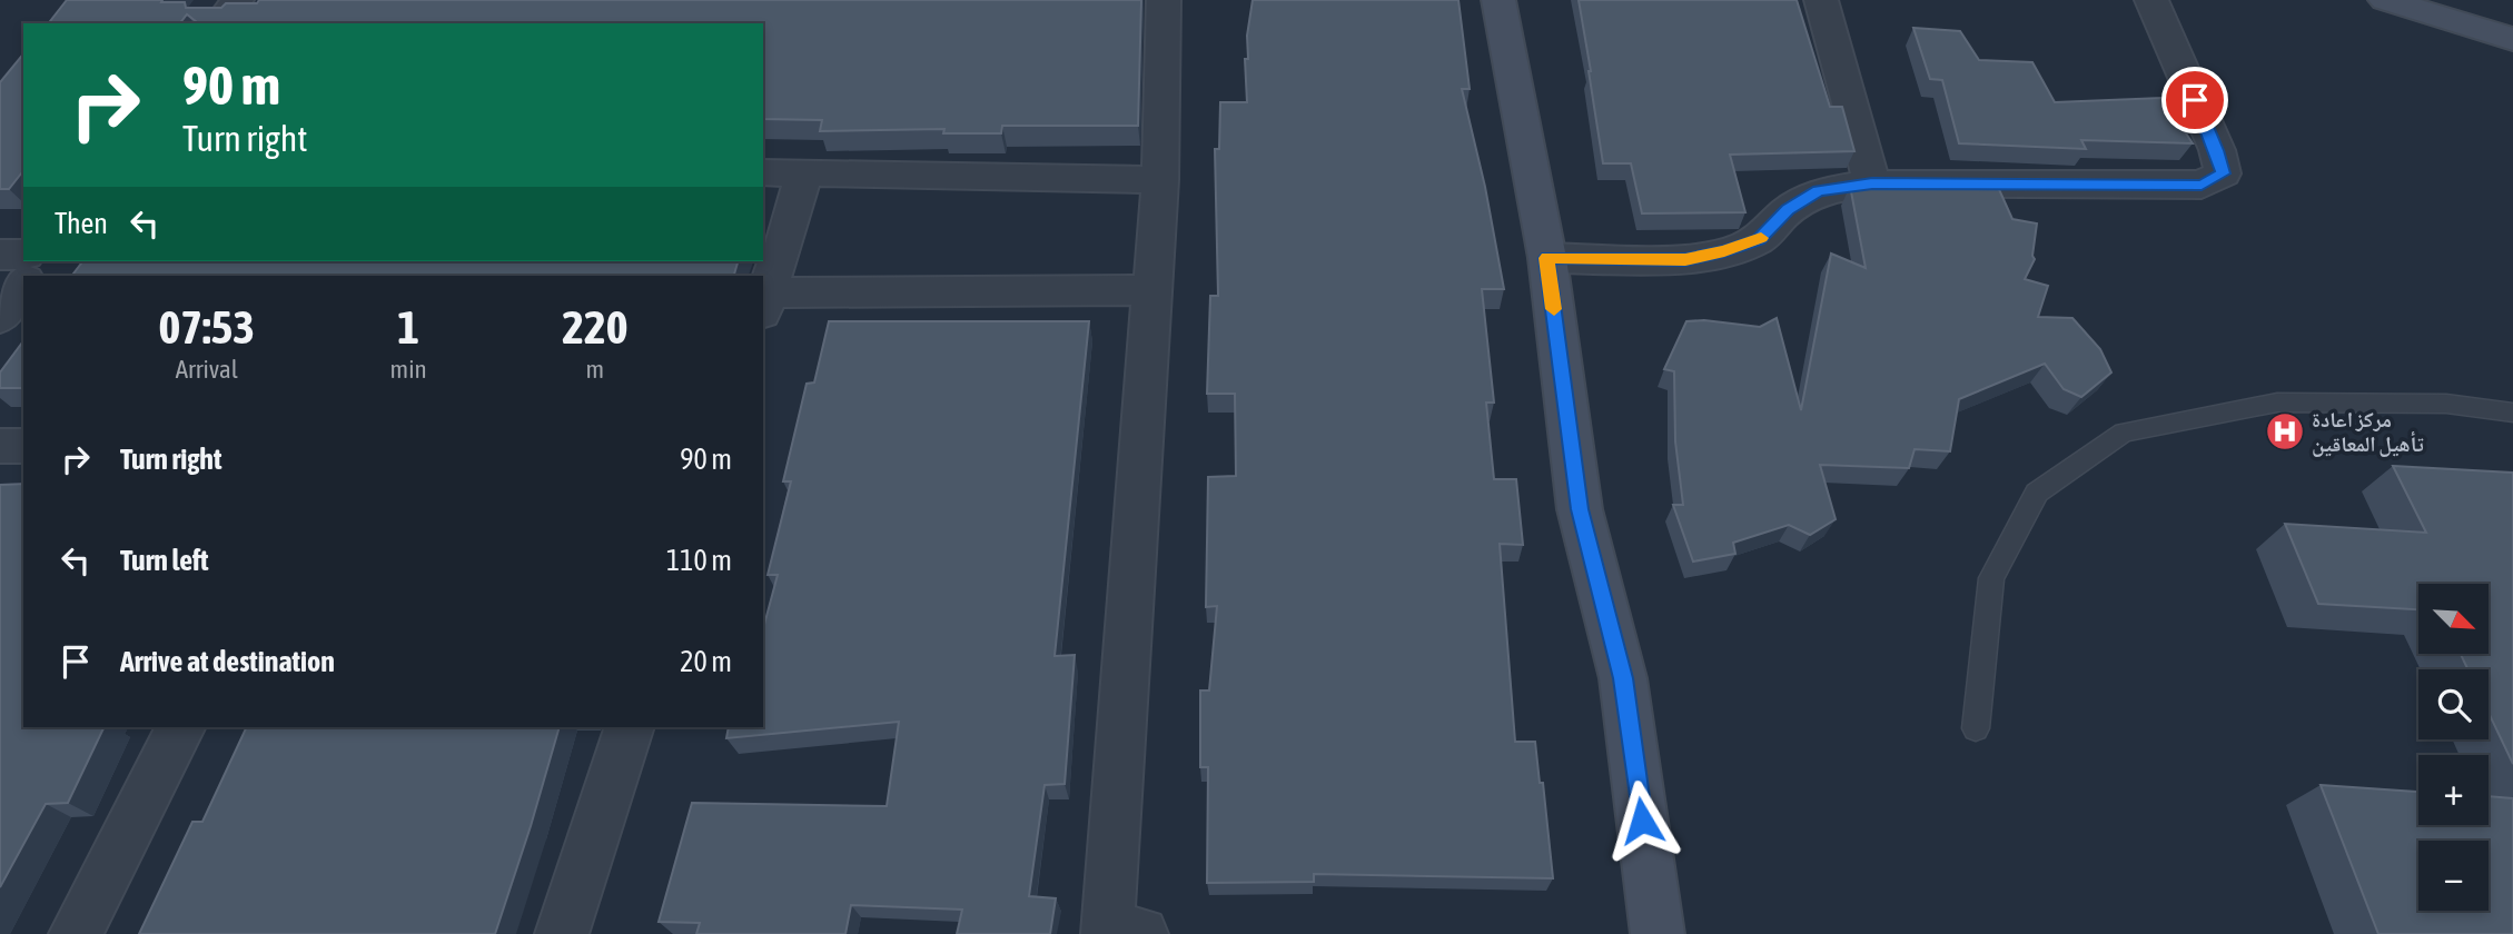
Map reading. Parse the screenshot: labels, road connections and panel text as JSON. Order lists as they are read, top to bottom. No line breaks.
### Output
{"places":{"hospital":["مركز اعادة تأهيل المعاقين"]},"north":"bottom right","page":{"turn":["90 m","Turn right"],"then":"Then","eta":["07:53","Arrival","1","min","220","m"],"list":[{"name":"Turn right","value":"90 m"},{"name":"Turn left","value":"110 m"},{"name":"Arrive at destination","value":"20 m"}],"map_buttons":["+","−"]}}
